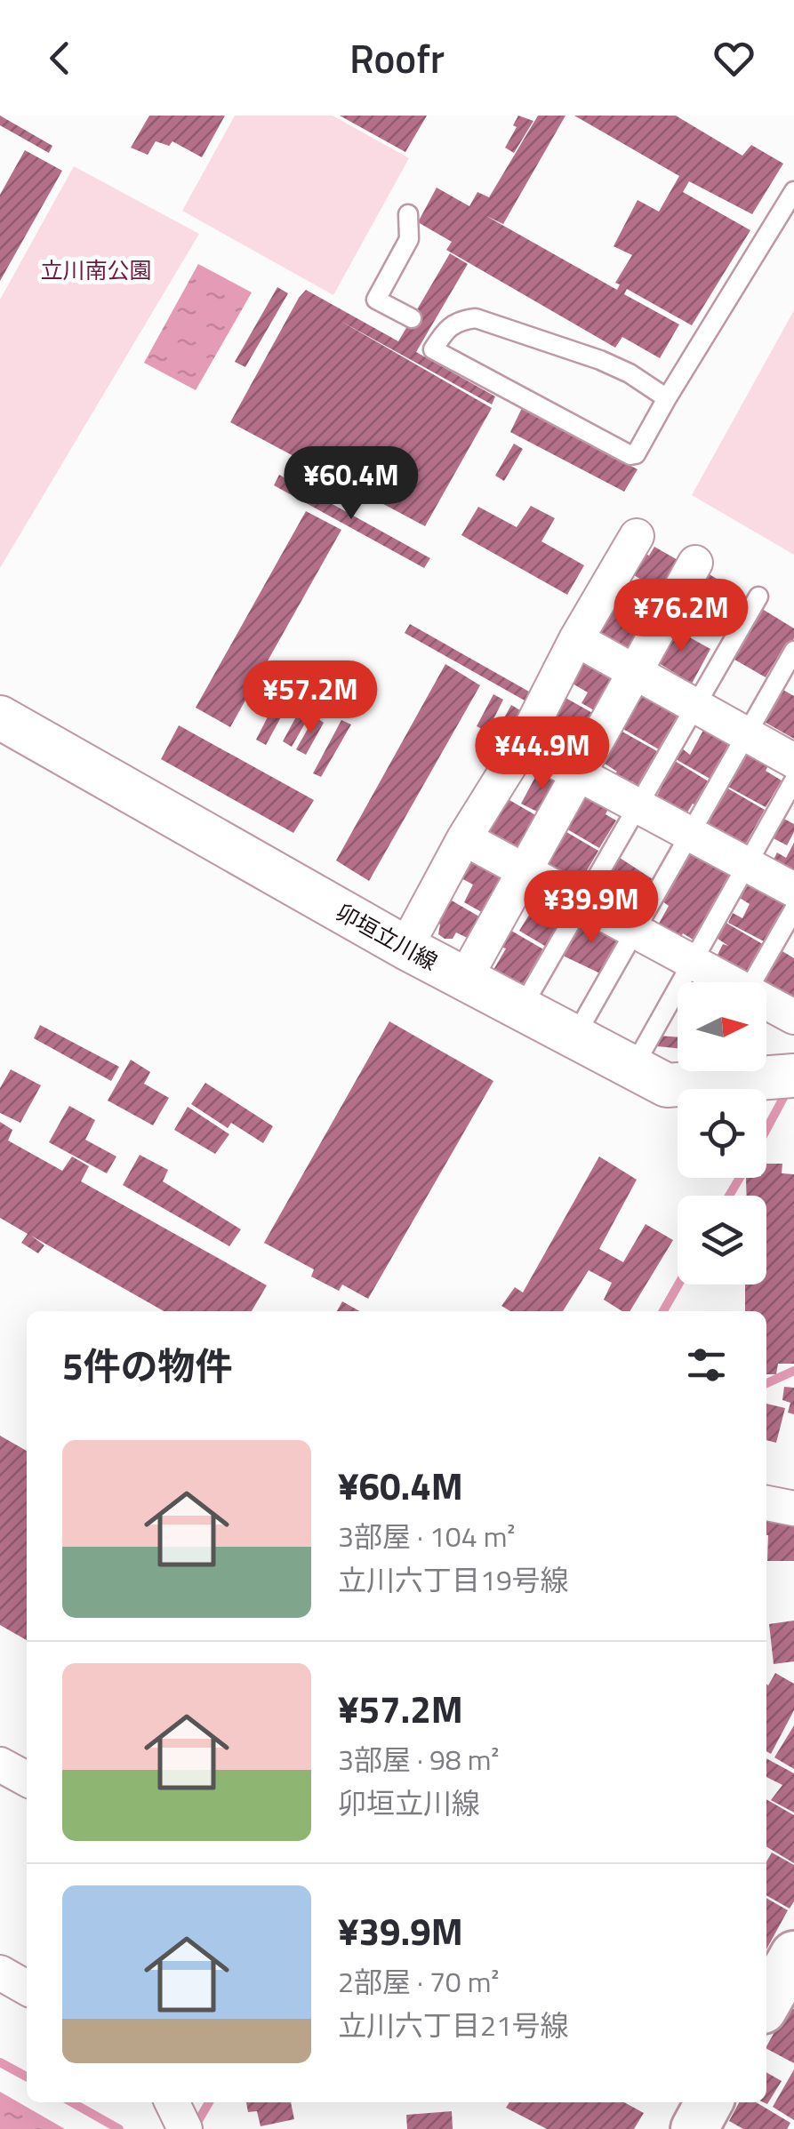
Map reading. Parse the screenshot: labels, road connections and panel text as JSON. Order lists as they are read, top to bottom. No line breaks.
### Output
{"streets":{"street":["卯垣立川線"]},"parks":["立川南公園"],"north":"right","page":{"header":"Roofr","price":["¥60.4M","¥76.2M","¥57.2M","¥44.9M","¥39.9M"],"heading":"5件の物件","list":[{"name":"¥60.4M","note":"3部屋 · 104 m² · 立川六丁目19号線"},{"name":"¥57.2M","note":"3部屋 · 98 m² · 卯垣立川線"},{"name":"¥39.9M","note":"2部屋 · 70 m² · 立川六丁目21号線"}]}}
